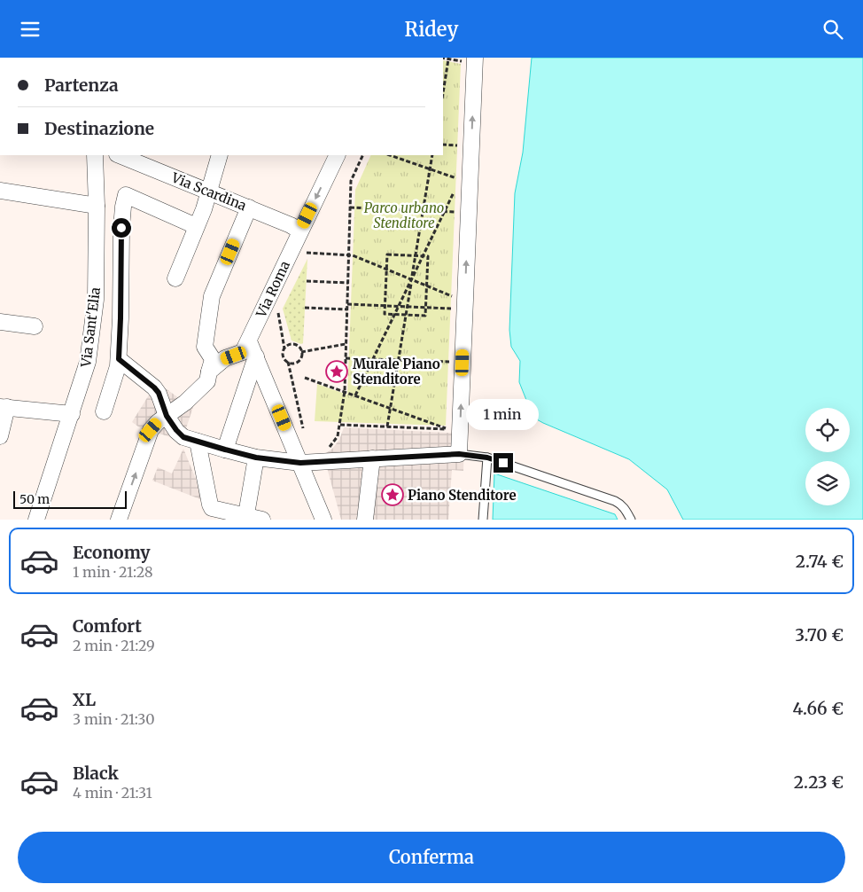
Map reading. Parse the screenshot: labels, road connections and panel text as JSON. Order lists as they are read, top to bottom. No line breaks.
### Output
{"streets":{"street":["Via Scardina","Via Roma","Via Sant'Elia"]},"crossings":[["Via Scardina","Via Roma"]],"parks":["Parco urbano Stenditore"],"places":{"place":["Murale Piano Stenditore","Piano Stenditore"]},"scale_bar":"50 m","page":{"header":"Ridey","banner":["Partenza","Destinazione"],"bubble":"1 min","scale":"50 m","list":[{"name":"Economy","note":"1 min · 21:28","value":"2.74 €"},{"name":"Comfort","note":"2 min · 21:29","value":"3.70 €"},{"name":"XL","note":"3 min · 21:30","value":"4.66 €"},{"name":"Black","note":"4 min · 21:31","value":"2.23 €"}],"buttons":"Conferma"}}
